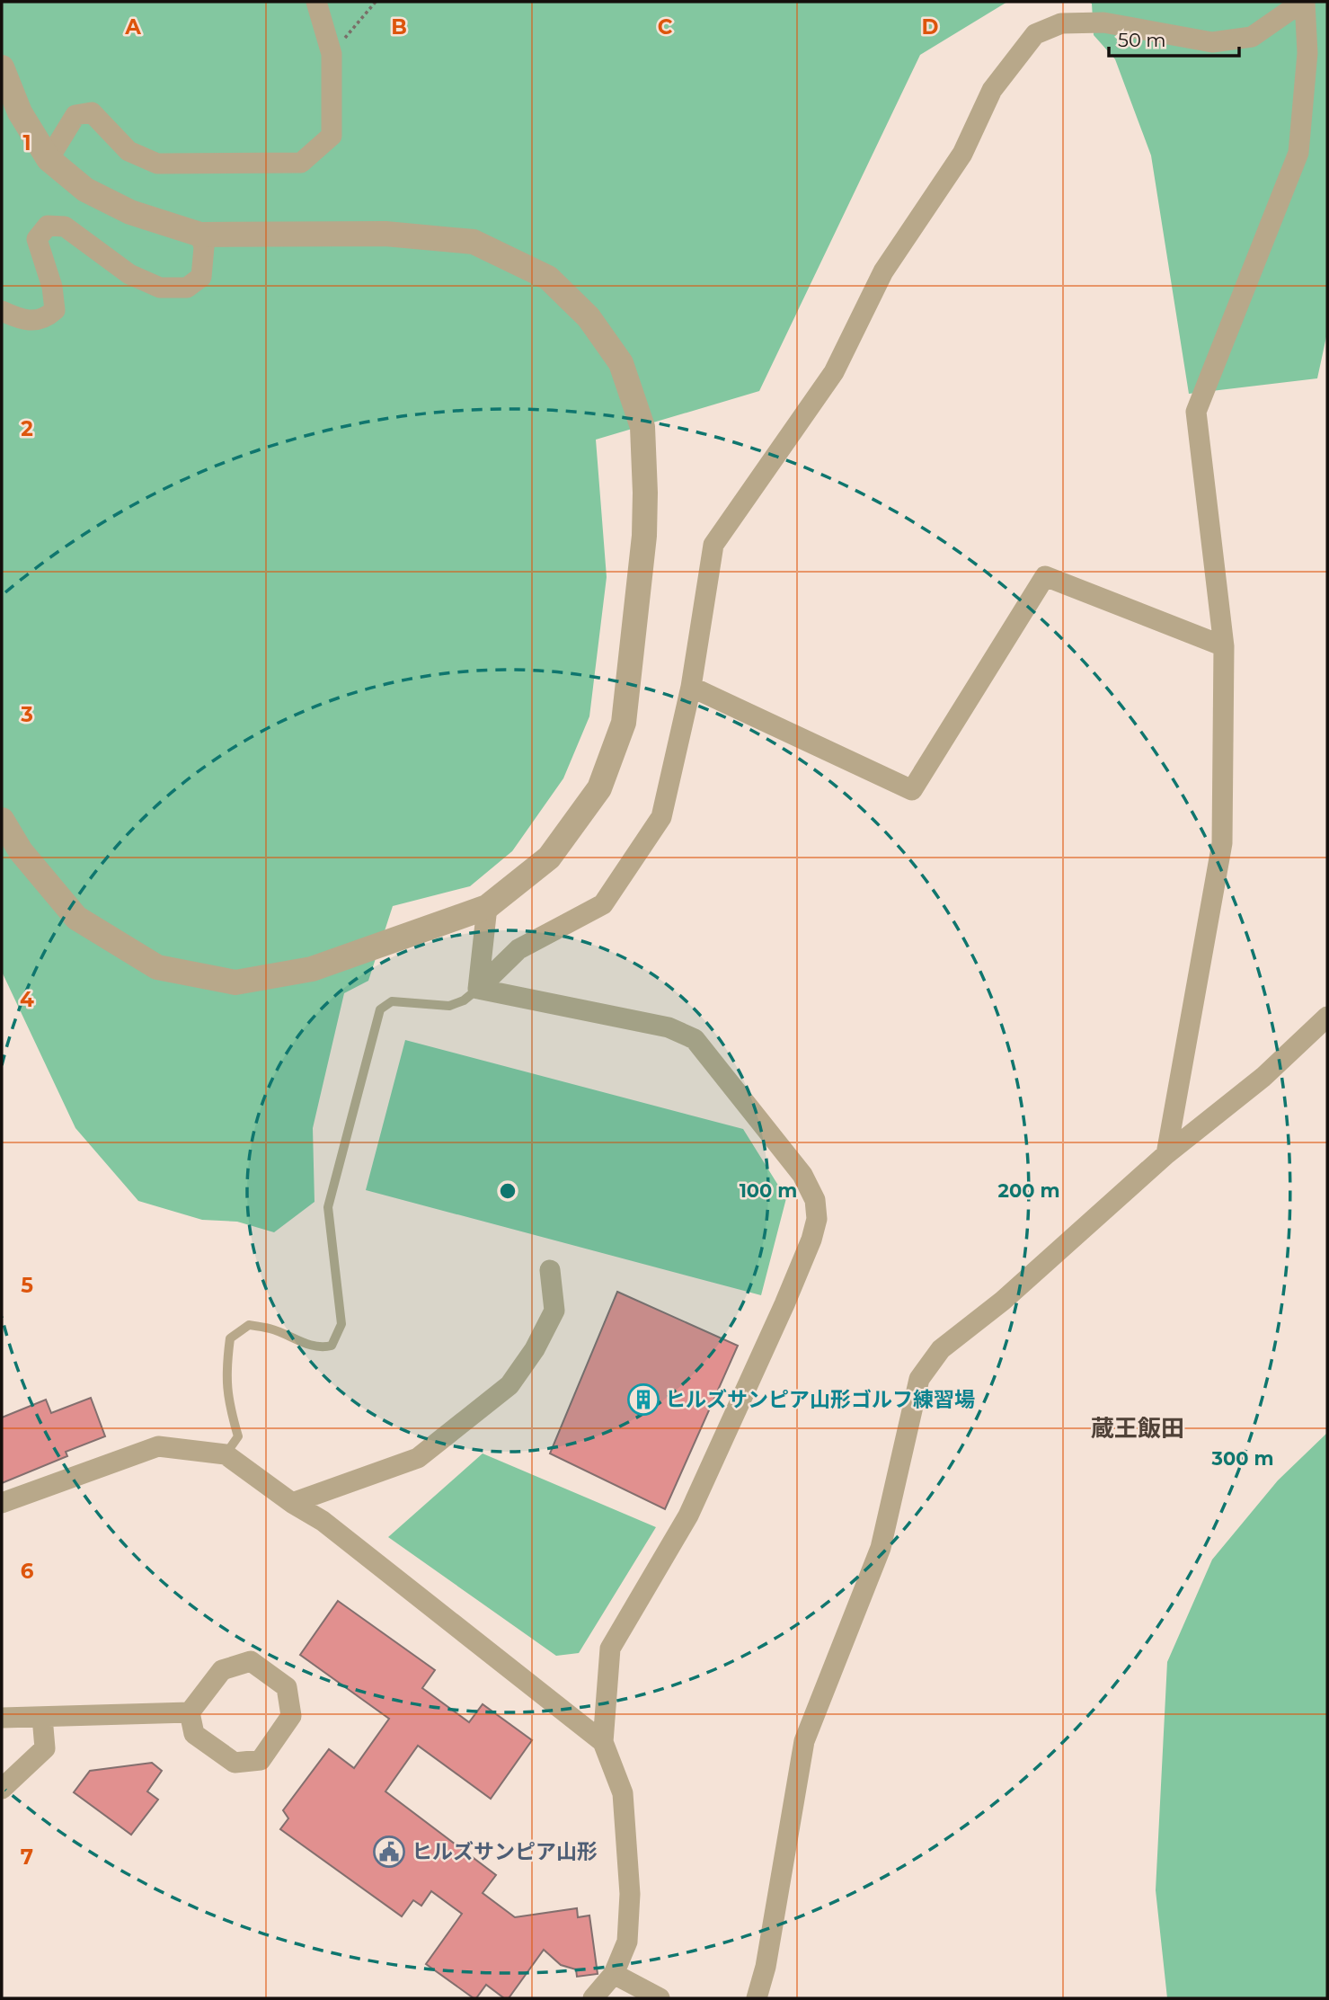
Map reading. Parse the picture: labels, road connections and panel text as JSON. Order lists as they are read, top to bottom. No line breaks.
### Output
{"districts":["蔵王飯田"],"places":{"building":["ヒルズサンピア山形ゴルフ練習場"],"public building":["ヒルズサンピア山形"]},"scale_bar":"50 m","grid":{"columns":["A","B","C","D"],"rows":["1","2","3","4","5","6","7"]},"rings":["100 m","200 m","300 m"]}
